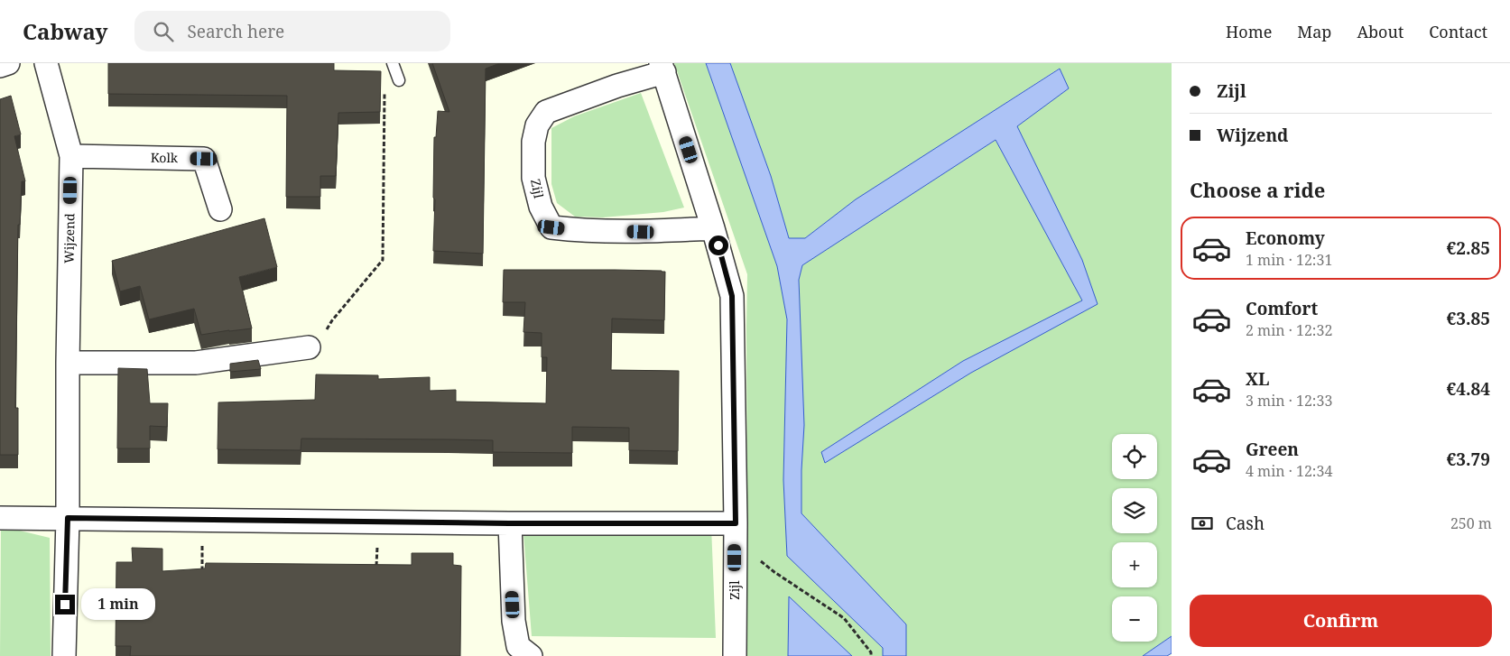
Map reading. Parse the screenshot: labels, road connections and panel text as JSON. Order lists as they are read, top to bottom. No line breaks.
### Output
{"streets":{"street":["Kolk","Zijl","Wijzend"]},"crossings":[["Kolk","Wijzend"]],"page":{"header":"Cabway","search":"Search here","nav":["Home","Map","About","Contact"],"banner":["Zijl","Wijzend"],"heading":"Choose a ride","list":[{"name":"Economy","note":"1 min · 12:31","value":"€2.85"},{"name":"Comfort","note":"2 min · 12:32","value":"€3.85"},{"name":"XL","note":"3 min · 12:33","value":"€4.84"},{"name":"Green","note":"4 min · 12:34","value":"€3.79"}],"map_buttons":["+","−"],"pay":["Cash","250 m"],"buttons":"Confirm","bubble":"1 min"}}
